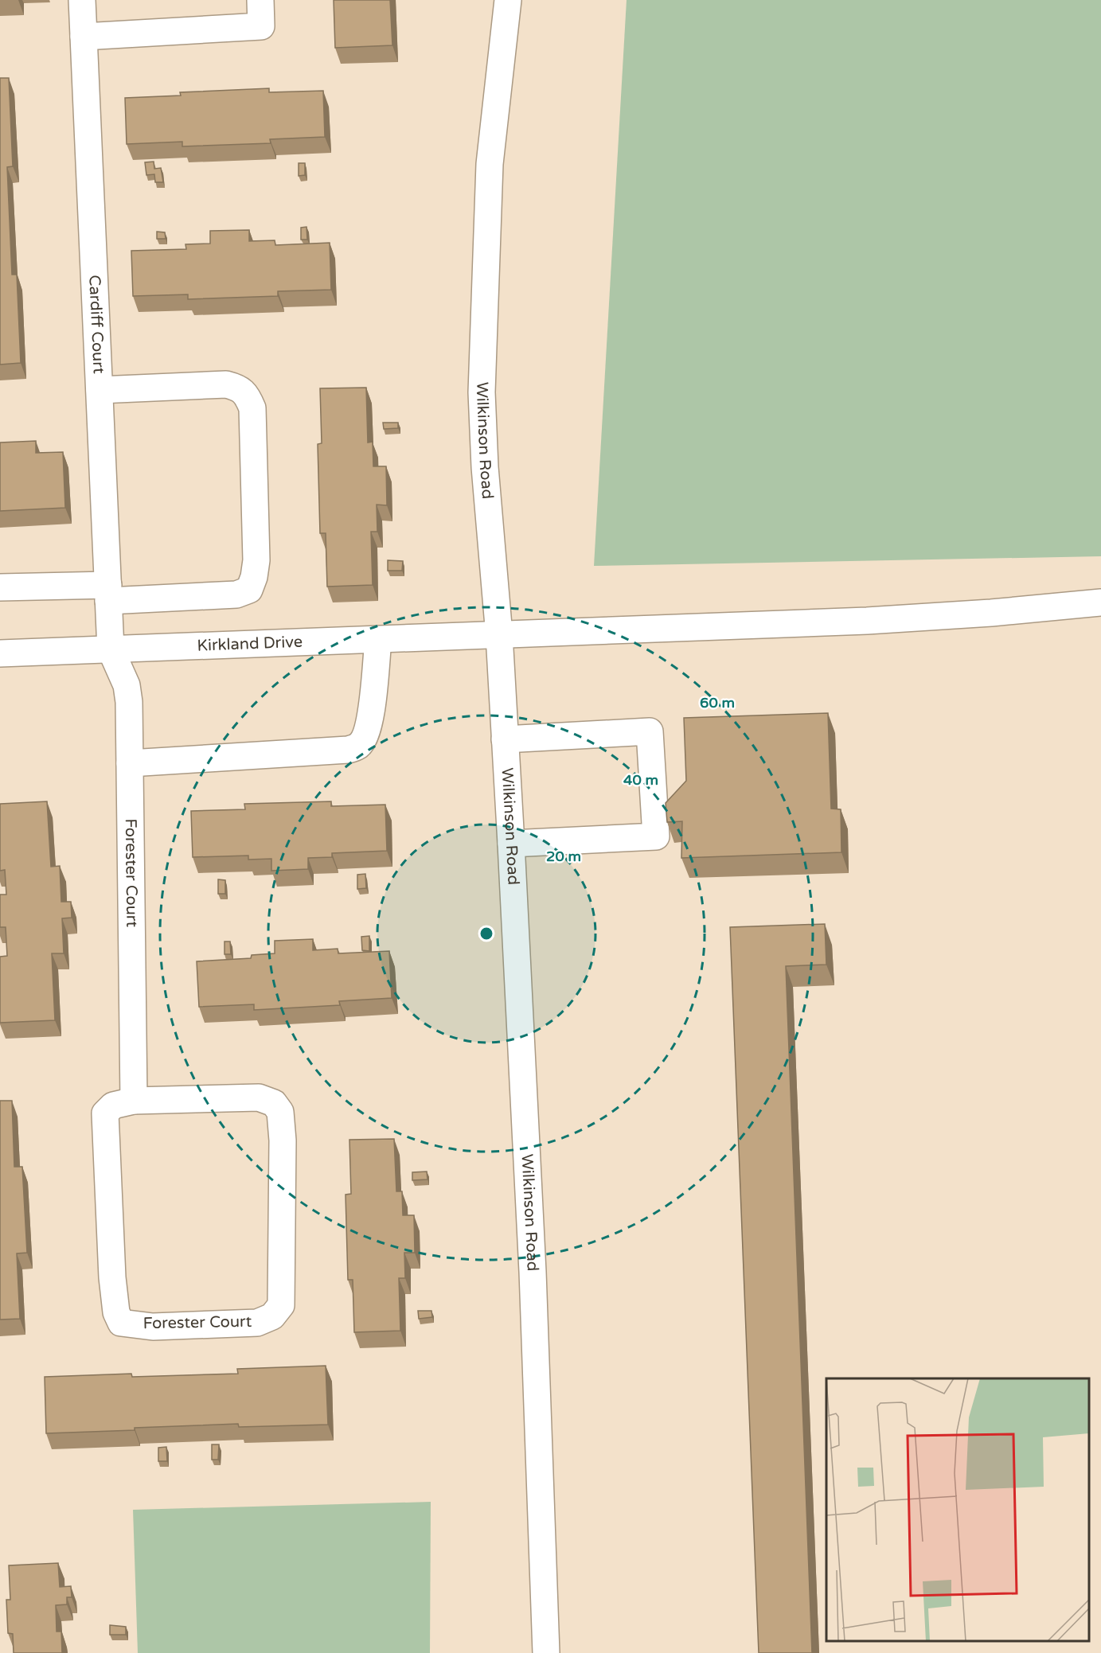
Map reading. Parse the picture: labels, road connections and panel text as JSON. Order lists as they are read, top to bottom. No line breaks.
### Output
{"streets":{"street":["Cardiff Court","Wilkinson Road","Kirkland Drive","Forester Court"]},"crossings":[["Cardiff Court","Kirkland Drive"],["Cardiff Court","Forester Court"],["Wilkinson Road","Kirkland Drive"],["Kirkland Drive","Forester Court"]],"rings":["60 m","40 m","20 m"]}
